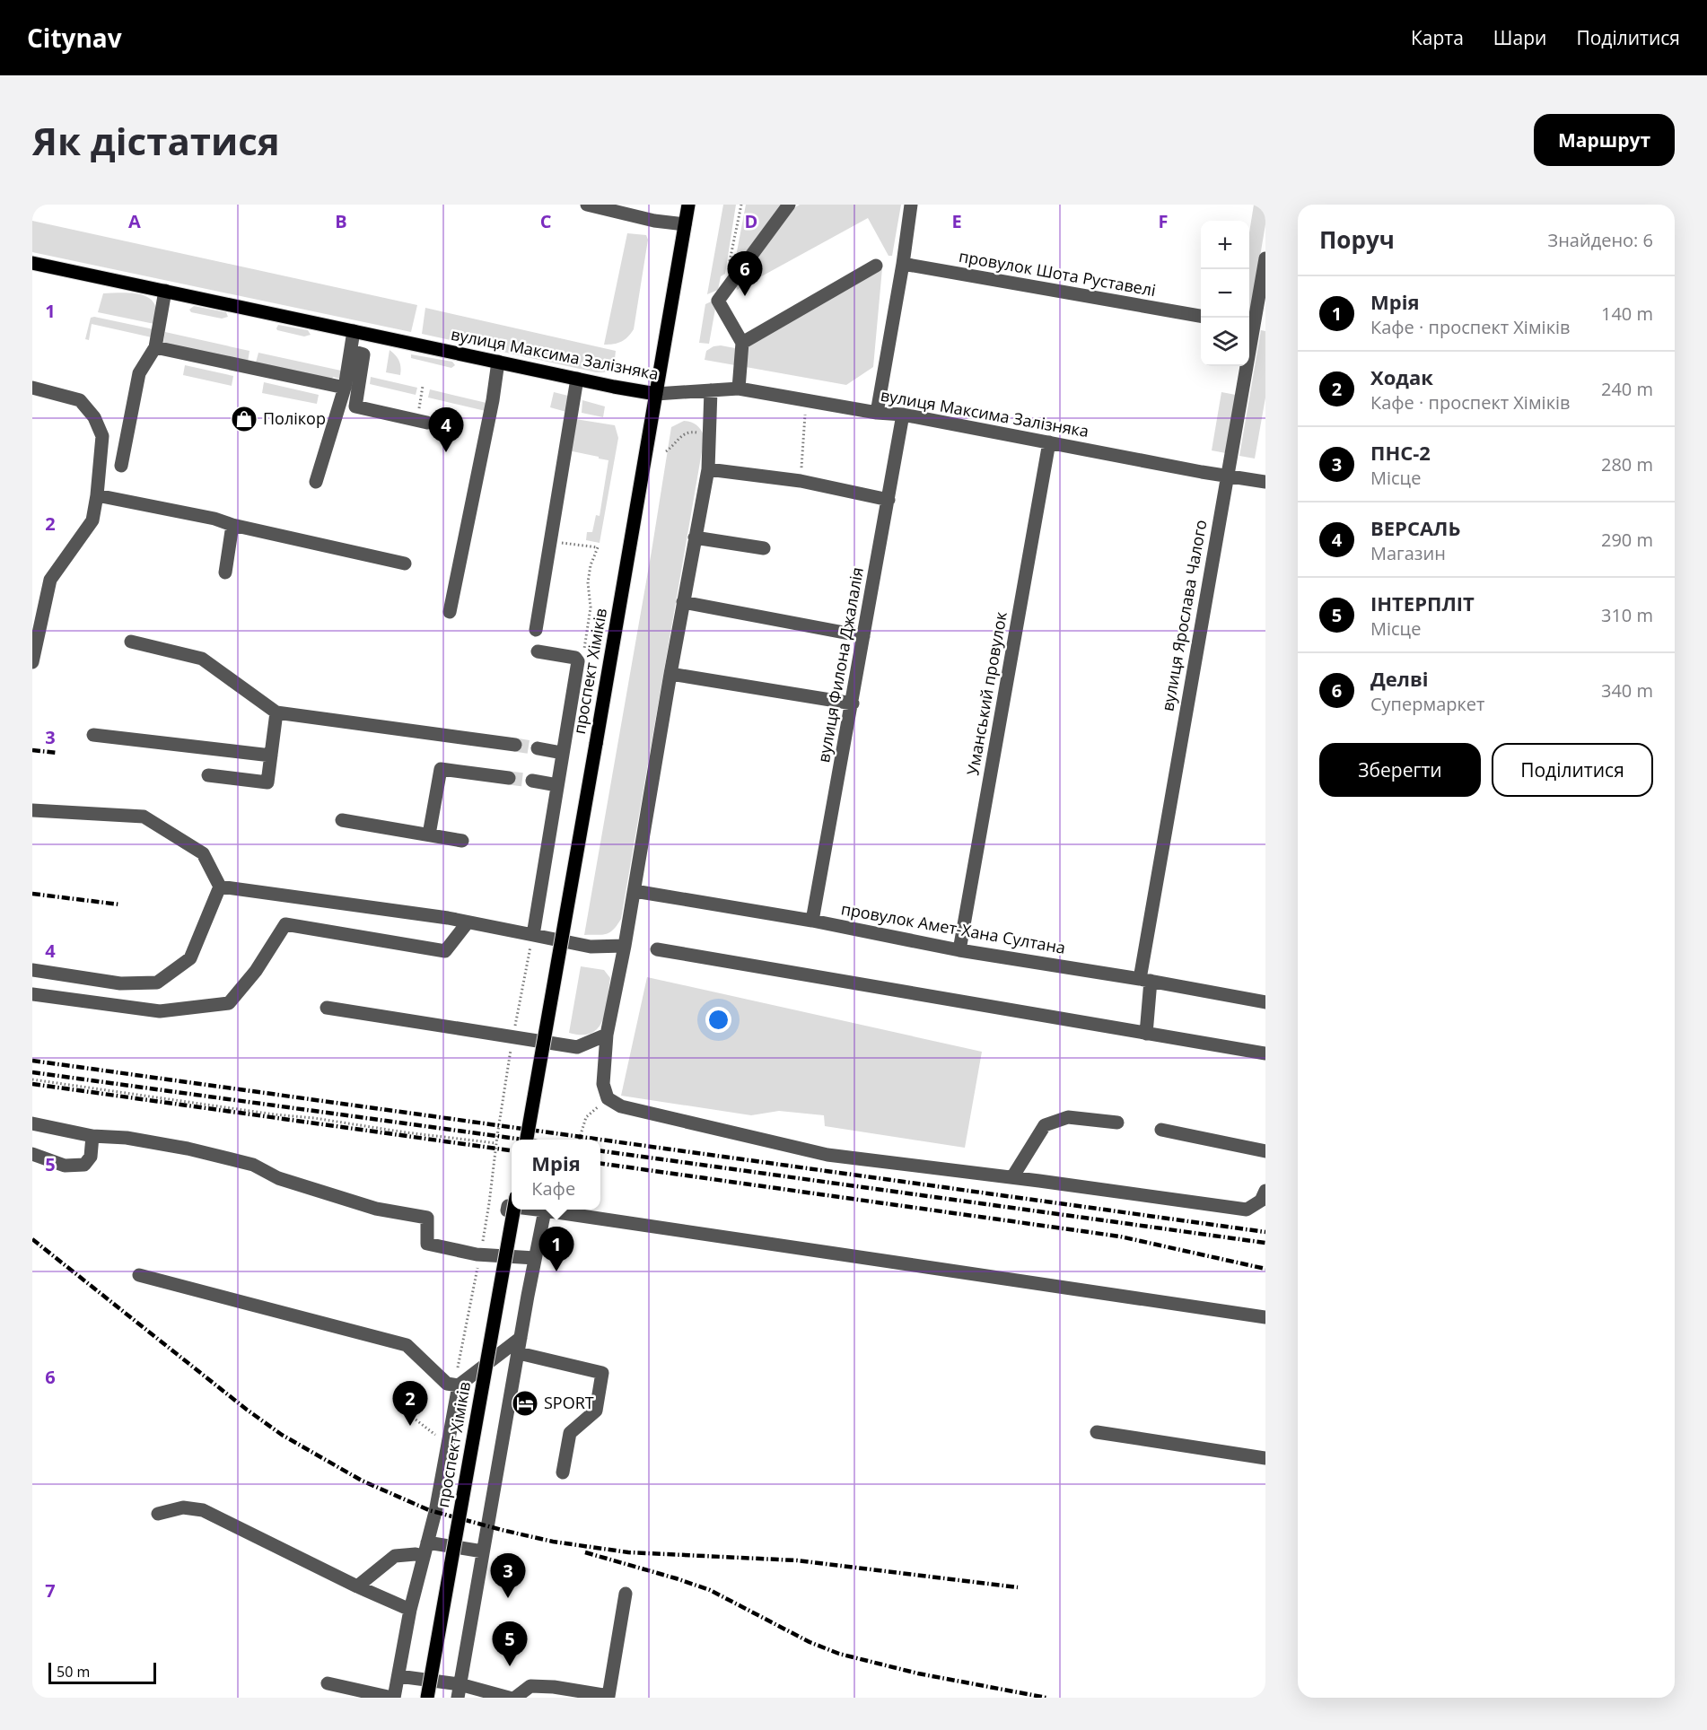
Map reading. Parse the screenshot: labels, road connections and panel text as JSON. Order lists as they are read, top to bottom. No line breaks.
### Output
{"streets":{"main road":["вулиця Максима Залізняка","проспект Хіміків"],"street":["провулок Шота Руставелі","вулиця Ярослава Чалого","вулиця Филона Джалалія","Уманський провулок","провулок Амет-Хана Султана"]},"crossings":[["вулиця Максима Залізняка","вулиця Ярослава Чалого"],["вулиця Максима Залізняка","вулиця Филона Джалалія"],["вулиця Максима Залізняка","проспект Хіміків"],["вулиця Максима Залізняка","Уманський провулок"],["вулиця Ярослава Чалого","провулок Амет-Хана Султана"],["вулиця Филона Джалалія","провулок Амет-Хана Султана"],["Уманський провулок","провулок Амет-Хана Султана"]],"places":{"shop":["Полікор"],"hotel":["SPORT"]},"scale_bar":"50 m","page":{"header":"Citynav","nav":["Карта","Шари","Поділитися"],"buttons":["Маршрут",["Зберегти","Поділитися"]],"title":"Як дістатися","heading":["Поруч","Знайдено: 6"],"map_buttons":["+","−"],"pins":["6","4","1","2","3","5"],"list":[{"mark":"1","name":"Мрія","note":"Кафе · проспект Хіміків","value":"140 m"},{"mark":"2","name":"Ходак","note":"Кафе · проспект Хіміків","value":"240 m"},{"mark":"3","name":"ПНС-2","note":"Місце","value":"280 m"},{"mark":"4","name":"ВЕРСАЛЬ","note":"Магазин","value":"290 m"},{"mark":"5","name":"ІНТЕРПЛІТ","note":"Місце","value":"310 m"},{"mark":"6","name":"Делві","note":"Супермаркет","value":"340 m"}],"popup":["Мрія","Кафе"],"scale":"50 m"},"grid":{"columns":["A","B","C","D","E","F"],"rows":["1","2","3","4","5","6","7"]}}
